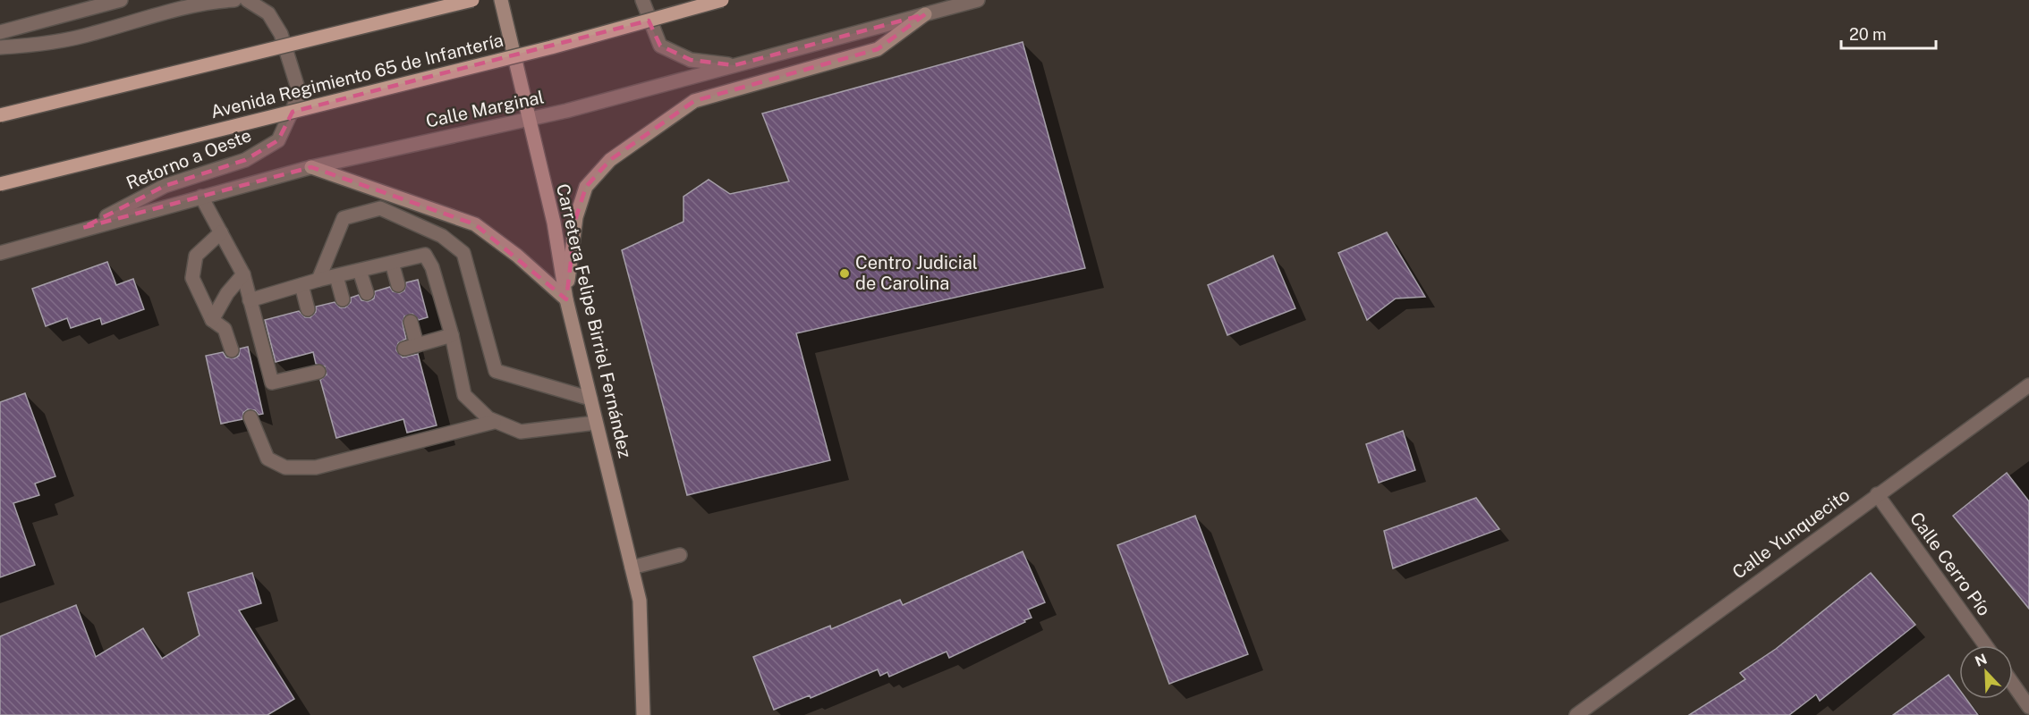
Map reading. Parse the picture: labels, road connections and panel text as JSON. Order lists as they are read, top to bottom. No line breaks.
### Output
{"streets":{"main road":["Avenida Regimiento 65 de Infantería"],"street":["Calle Marginal","Retorno a Oeste","Carretera Felipe Birriel Fernández","Calle Yunquecito","Calle Cerro Pío"]},"crossings":[["Calle Marginal","Retorno a Oeste"],["Calle Marginal","Carretera Felipe Birriel Fernández"],["Calle Yunquecito","Calle Cerro Pío"]],"places":["Centro Judicial de Carolina"],"scale_bar":"20 m","north":"top left"}
